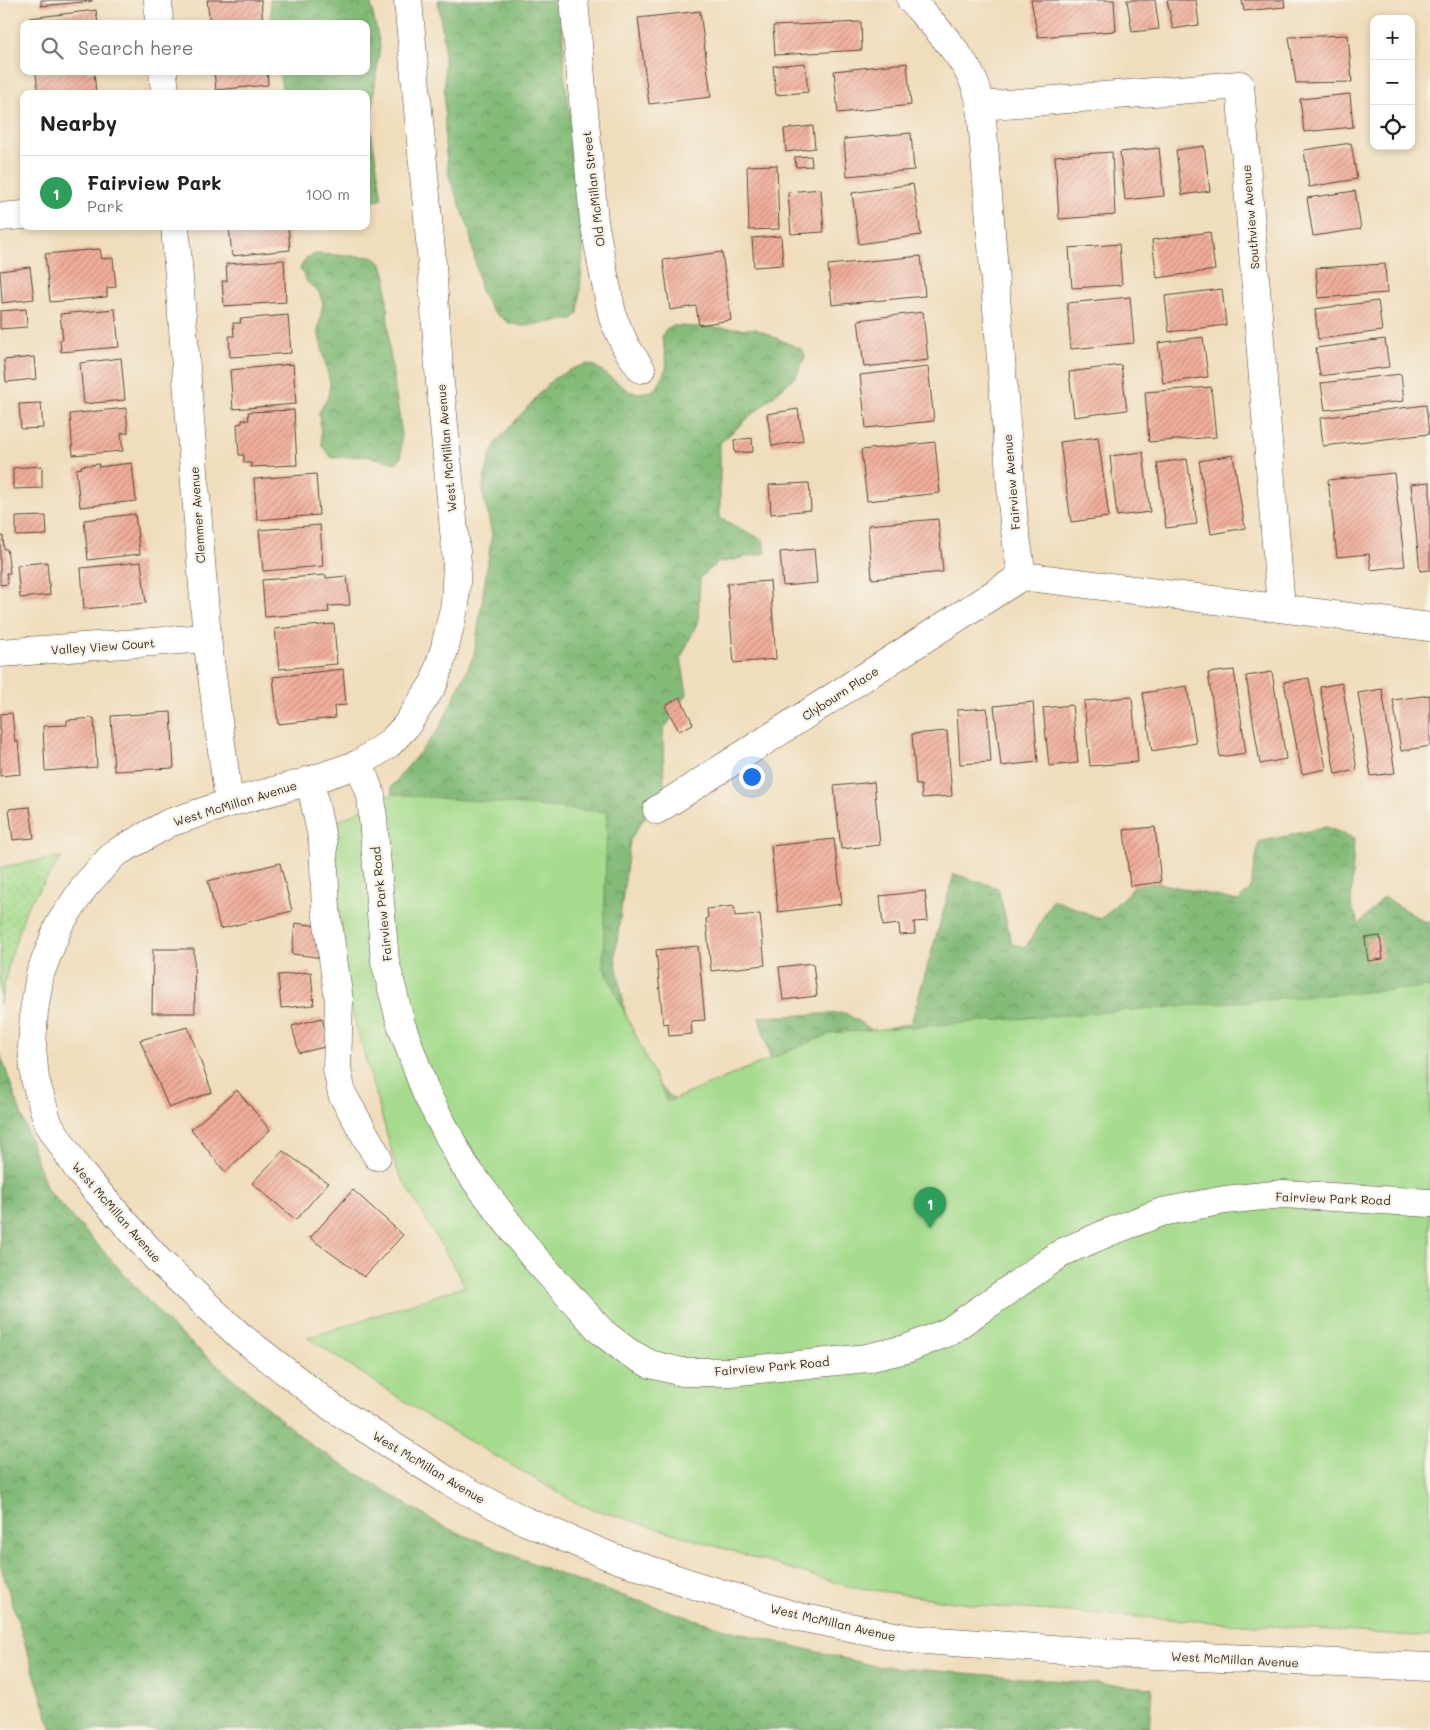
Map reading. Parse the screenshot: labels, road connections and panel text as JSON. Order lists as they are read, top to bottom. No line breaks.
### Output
{"streets":{"street":["Old McMillan Street","Southview Avenue","West McMillan Avenue","Fairview Avenue","Clemmer Avenue","Valley View Court","Clybourn Place","Fairview Park Road"]},"crossings":[["Southview Avenue","Fairview Avenue"],["West McMillan Avenue","Clemmer Avenue"],["West McMillan Avenue","Fairview Park Road"],["Fairview Avenue","Clybourn Place"],["Clemmer Avenue","Valley View Court"]],"page":{"map_buttons":["+","−"],"search":"Search here","heading":"Nearby","list":[{"mark":"1","name":"Fairview Park","note":"Park","value":"100 m"}],"pins":"1"}}
